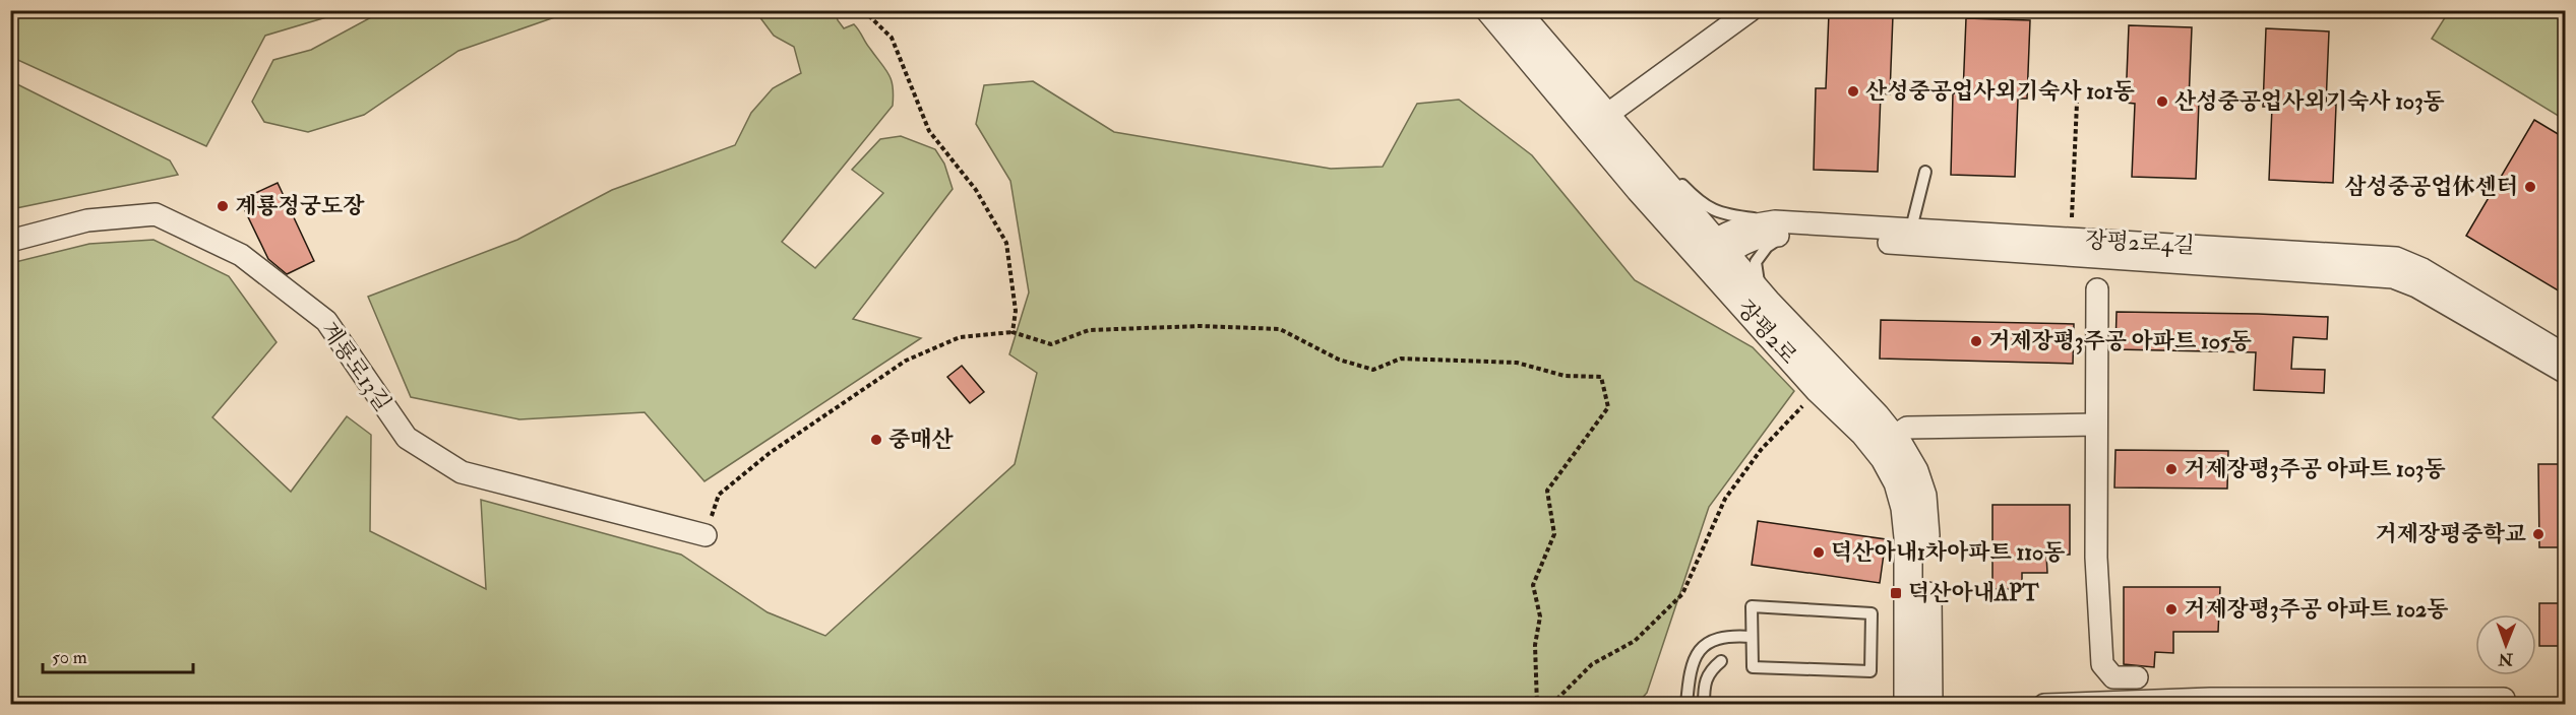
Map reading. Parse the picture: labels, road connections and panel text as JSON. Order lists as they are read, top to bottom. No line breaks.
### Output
{"streets":{"street":["장평2로4길","장평2로","계룡로13길"]},"crossings":[["장평2로4길","장평2로"]],"places":{"other":["산성중공업사외기숙사 101동","산성중공업사외기숙사 103동","삼성중공업休센터","계룡정궁도장","거제장평3주공 아파트 105동","중매산","거제장평3주공 아파트 103동","거제장평중학교","덕산아내1차아파트 110동","거제장평3주공 아파트 102동"],"transit":["덕산아내APT"]},"scale_bar":"50 m","north":"bottom"}
